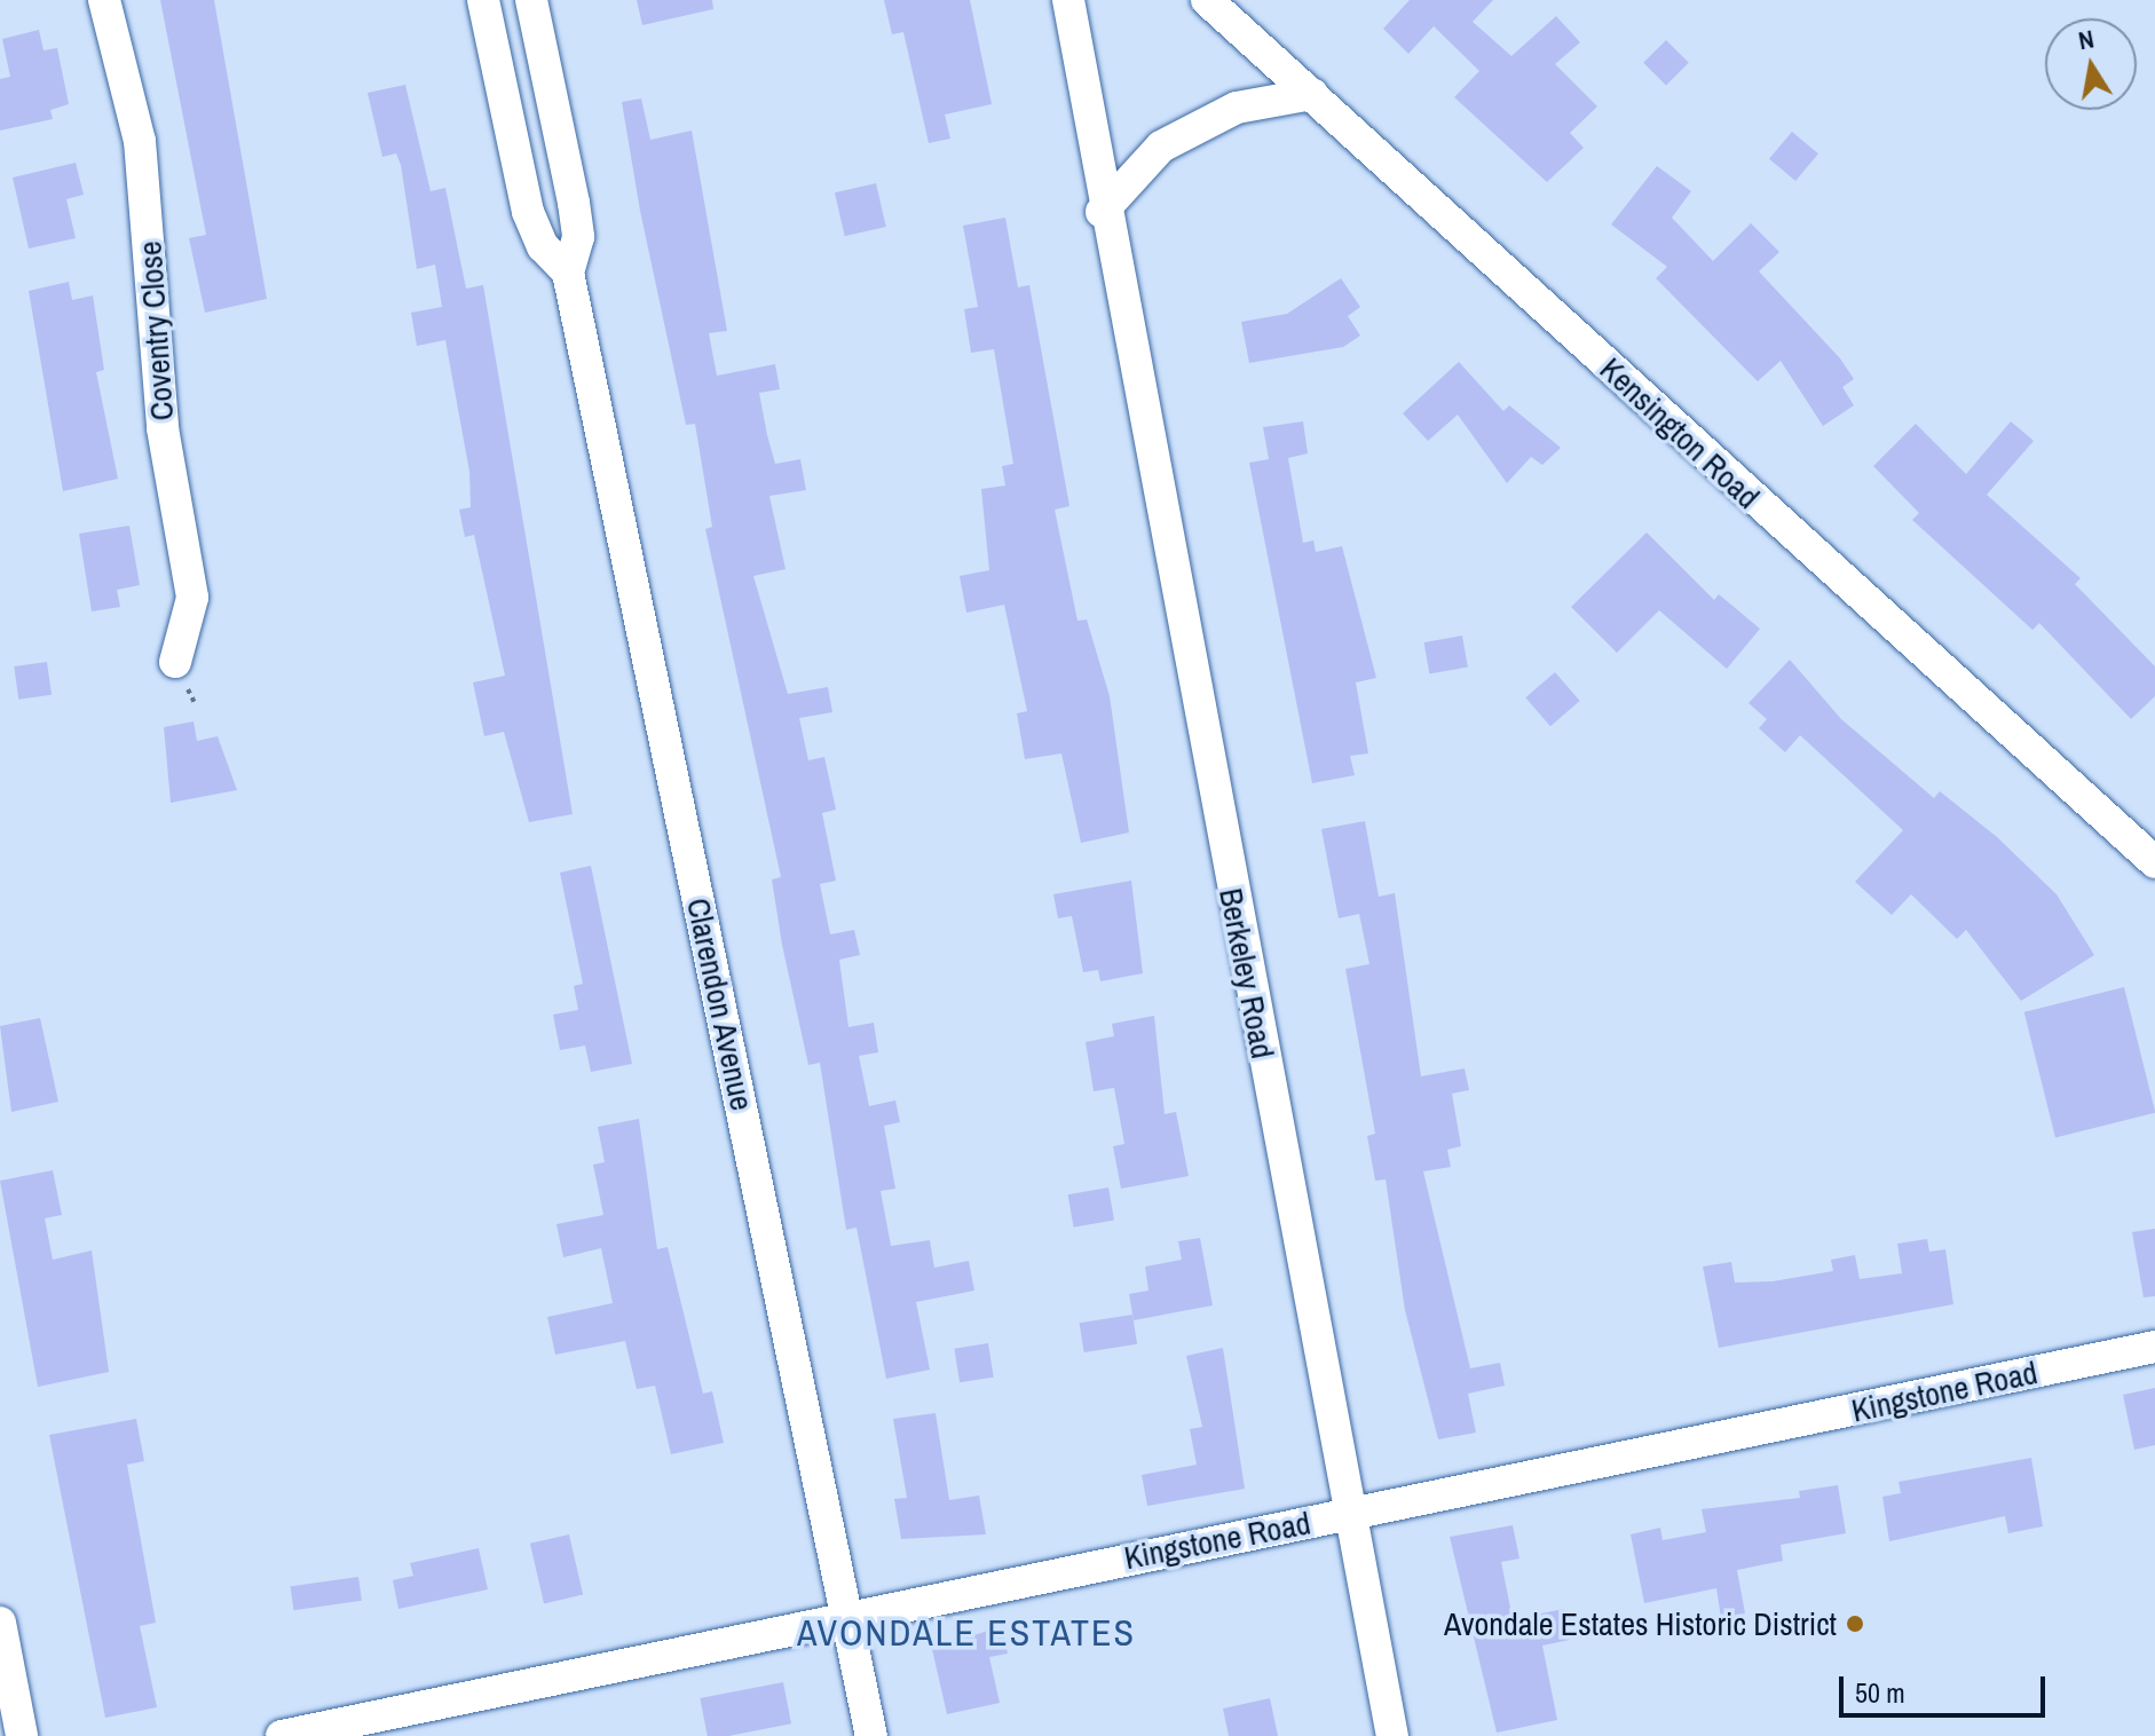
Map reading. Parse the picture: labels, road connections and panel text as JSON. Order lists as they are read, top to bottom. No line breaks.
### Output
{"streets":{"street":["Coventry Close","Kensington Road","Berkeley Road","Clarendon Avenue","Kingstone Road"]},"crossings":[["Berkeley Road","Kingstone Road"],["Clarendon Avenue","Kingstone Road"]],"districts":["AVONDALE ESTATES"],"places":["Avondale Estates Historic District"],"scale_bar":"50 m","north":"top"}
